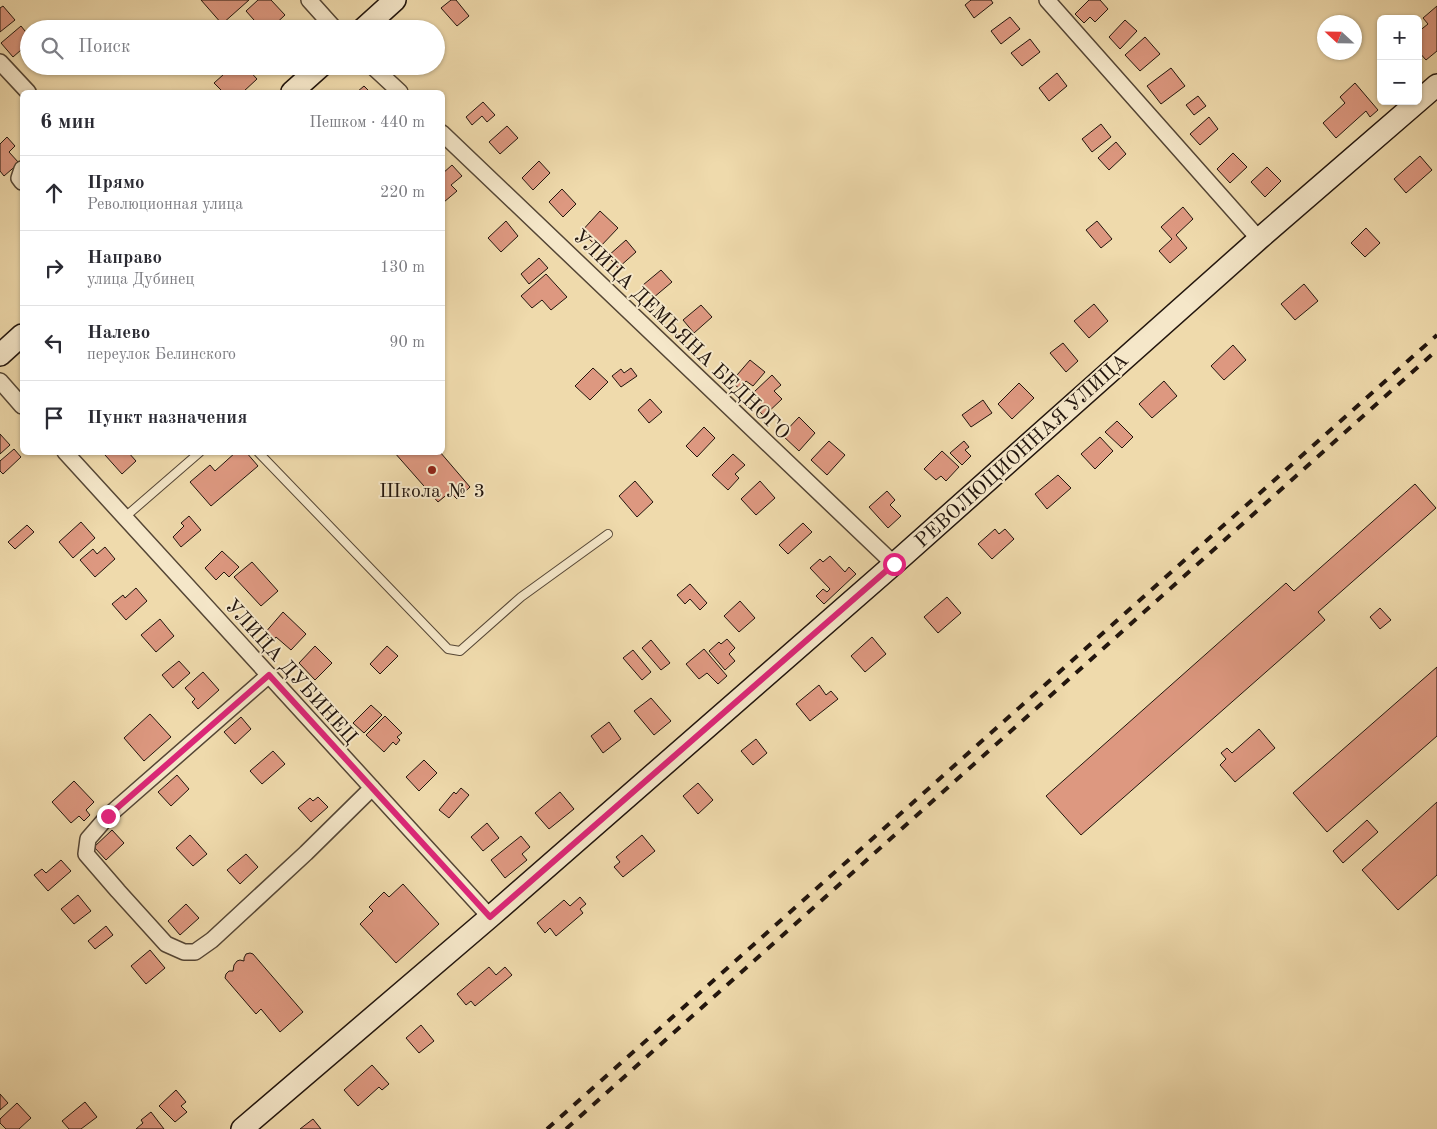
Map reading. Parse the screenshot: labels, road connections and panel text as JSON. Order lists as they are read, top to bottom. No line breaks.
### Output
{"streets":{"street":["УЛИЦА ДЕМЬЯНА БЕДНОГО","РЕВОЛЮЦИОННАЯ УЛИЦА","УЛИЦА ДУБИНЕЦ"]},"crossings":[["УЛИЦА ДЕМЬЯНА БЕДНОГО","РЕВОЛЮЦИОННАЯ УЛИЦА"],["РЕВОЛЮЦИОННАЯ УЛИЦА","УЛИЦА ДУБИНЕЦ"]],"places":["Школа № 3"],"north":"left","page":{"map_buttons":["+","−"],"search":"Поиск","heading":["6 мин","Пешком · 440 m"],"list":[["Прямо","Революционная улица","220 m"],["Направо","улица Дубинец","130 m"],["Налево","переулок Белинского","90 m"],"Пункт назначения"]}}
